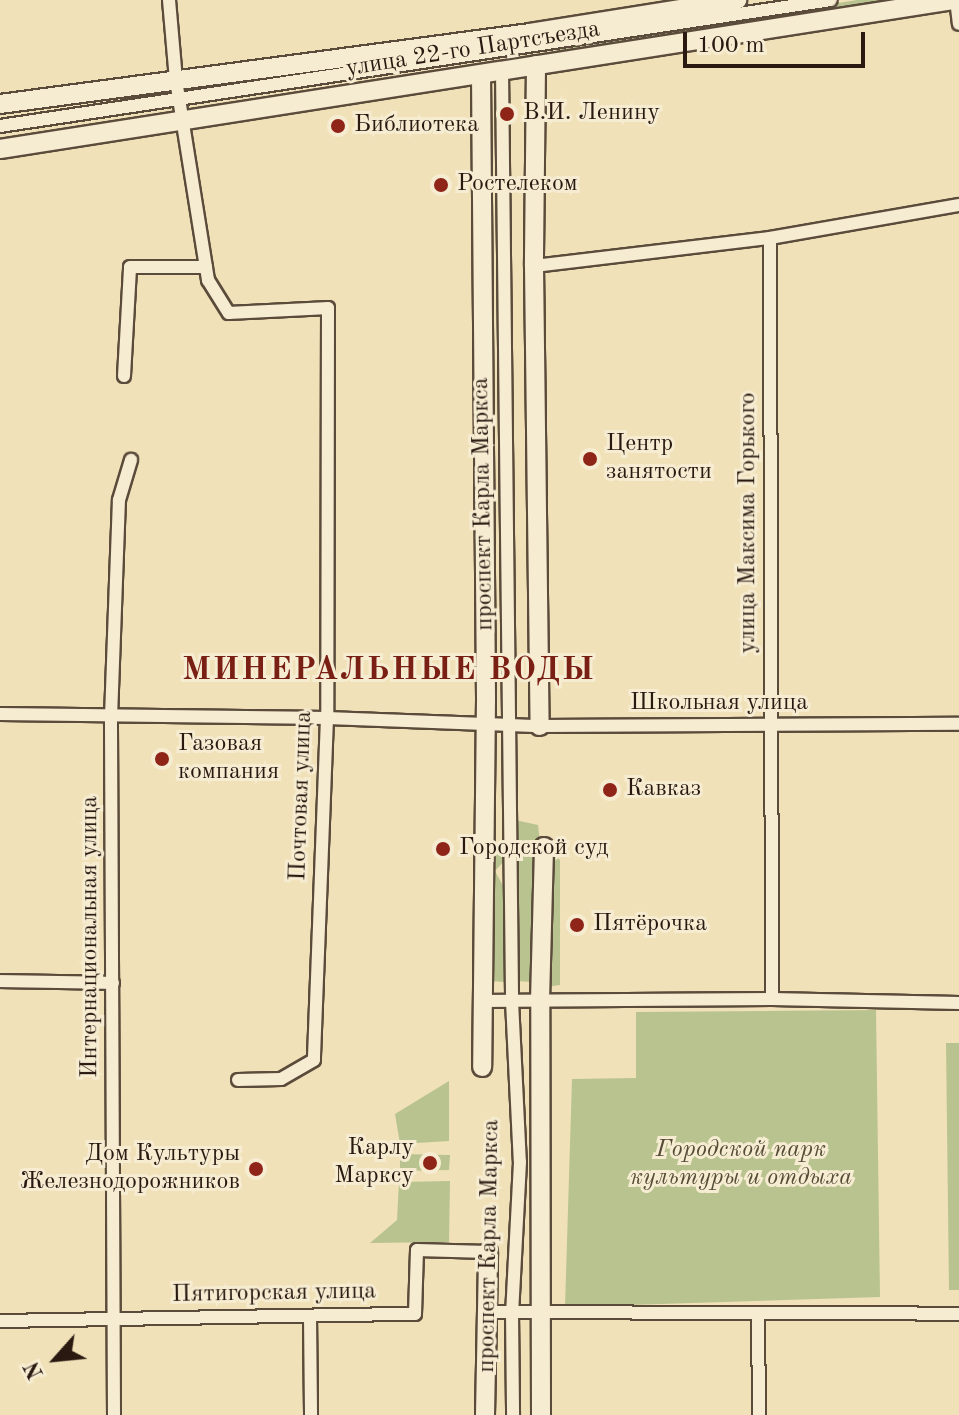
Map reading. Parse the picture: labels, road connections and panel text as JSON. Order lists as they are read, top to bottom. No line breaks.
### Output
{"streets":{"street":["улица 22-го Партсъезда","проспект Карла Маркса","улица Максима Горького","Школьная улица","Почтовая улица","Интернациональная улица","Пятигорская улица"]},"crossings":[["улица 22-го Партсъезда","проспект Карла Маркса"],["проспект Карла Маркса","Школьная улица"],["проспект Карла Маркса","Пятигорская улица"],["улица Максима Горького","Школьная улица"],["Школьная улица","Почтовая улица"],["Школьная улица","Интернациональная улица"],["Интернациональная улица","Пятигорская улица"]],"districts":["МИНЕРАЛЬНЫЕ ВОДЫ"],"parks":["Городской парк культуры и отдыха"],"places":["В.И. Ленину","Библиотека","Ростелеком","Центр занятости","Газовая компания","Кавказ","Городской суд","Пятёрочка","Карлу Марксу","Дом Культуры Железнодорожников"],"scale_bar":"100 m","north":"bottom left"}
